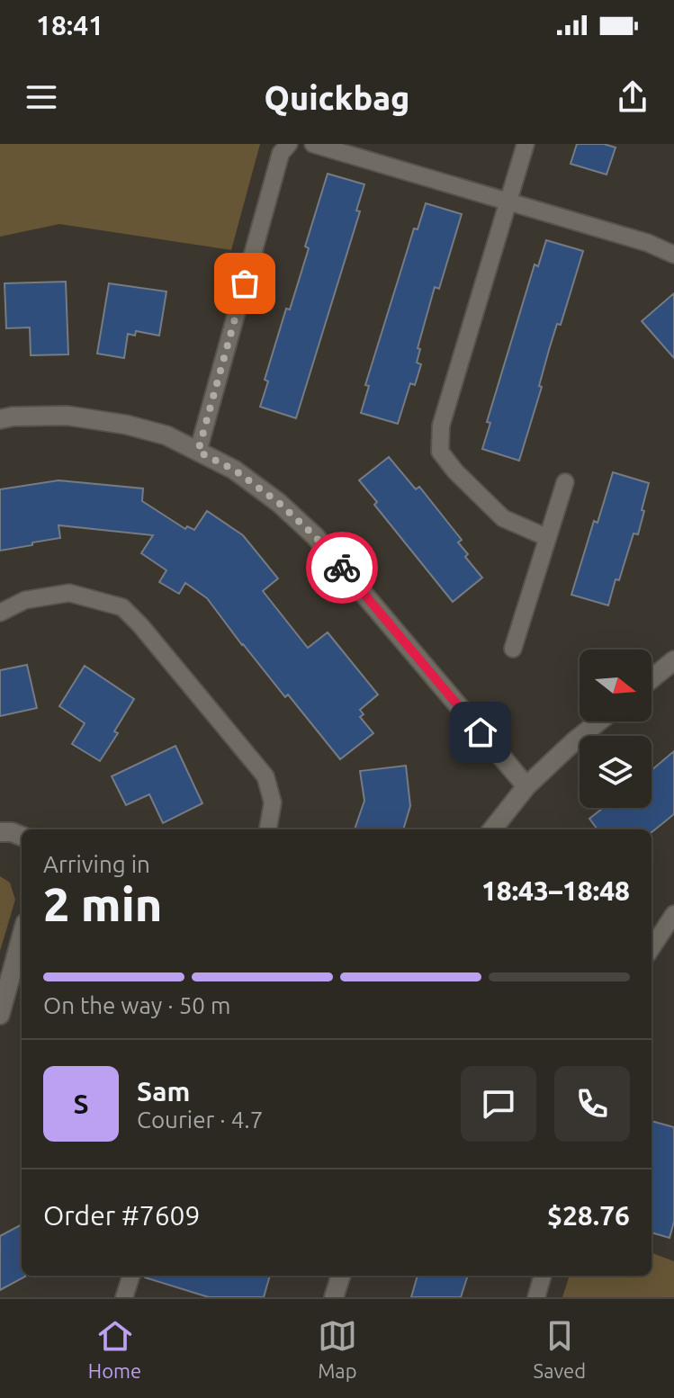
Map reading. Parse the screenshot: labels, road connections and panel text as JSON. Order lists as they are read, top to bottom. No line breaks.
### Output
{"north":"right","page":{"status":"18:41","header":"Quickbag","heading":["2 min","Arriving in","18:43–18:48"],"panel":["Sam","Courier · 4.7","Order #7609","$28.76"],"bar":"On the way · 50 m","round":"S","tabs":["Home","Map","Saved"]}}
